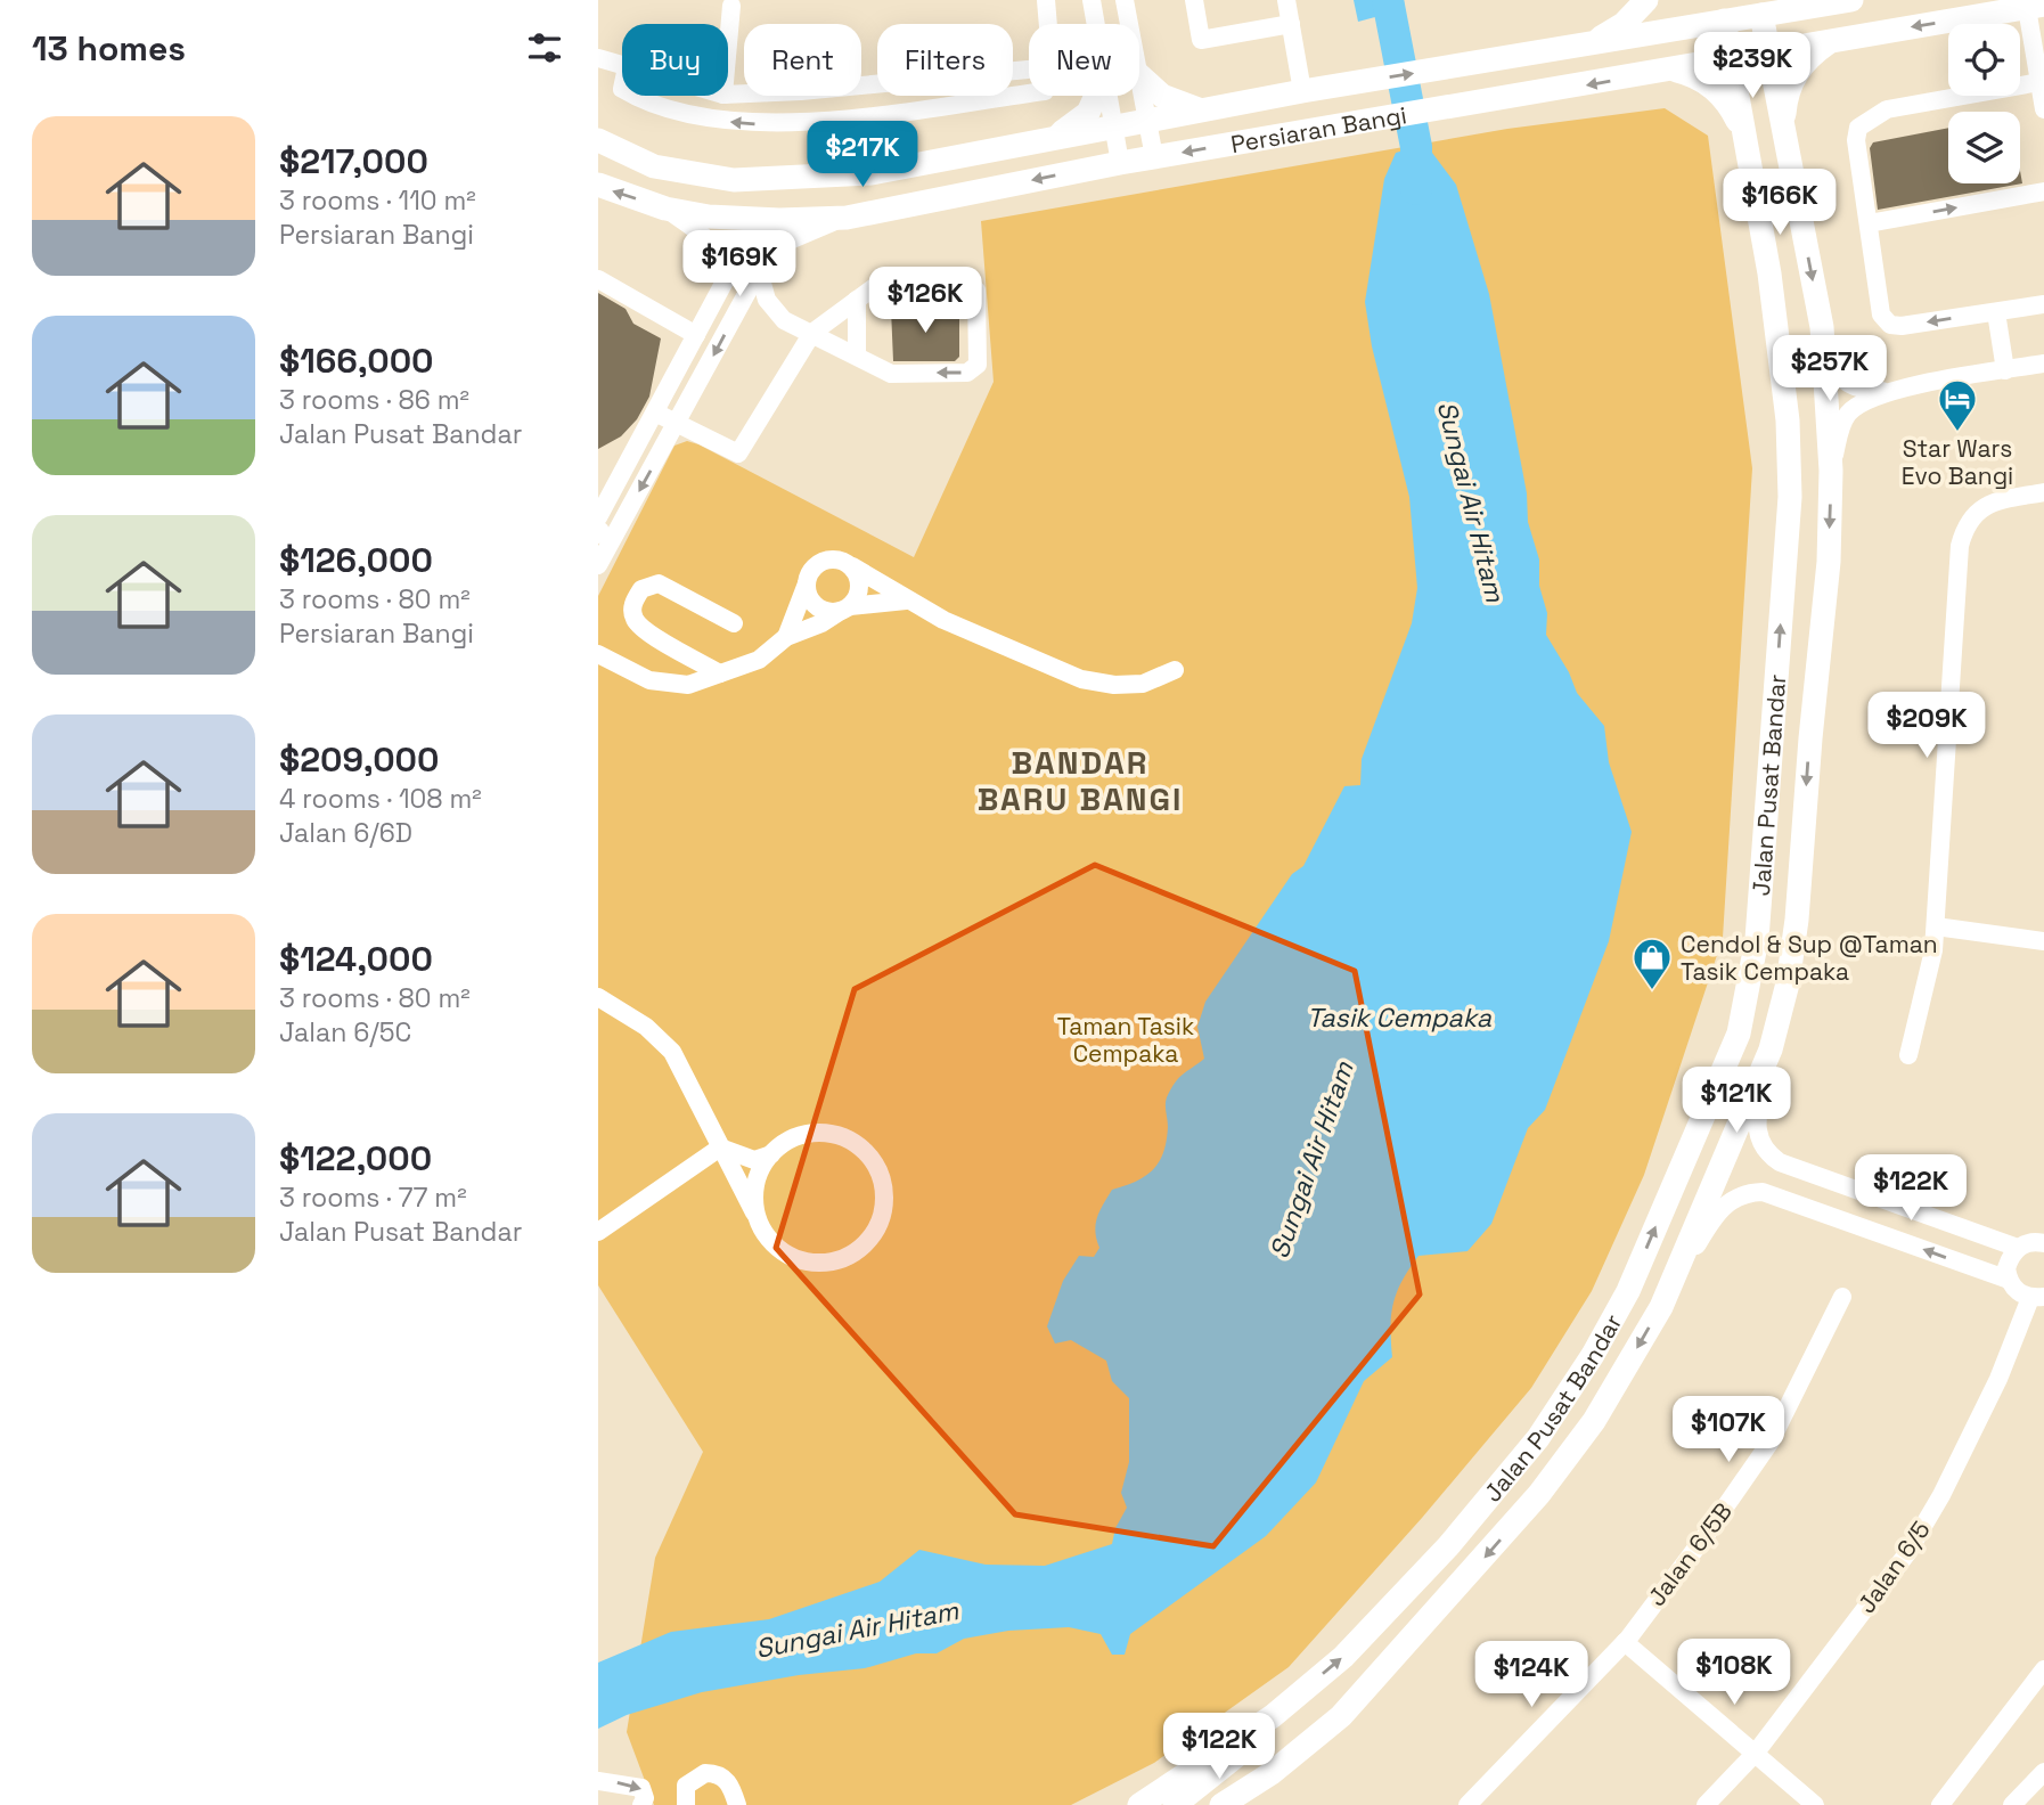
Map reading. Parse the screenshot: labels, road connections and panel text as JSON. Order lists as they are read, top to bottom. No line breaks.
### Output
{"streets":{"main road":["Persiaran Bangi","Jalan Pusat Bandar"],"street":["Jalan 6/5B","Jalan 6/5"]},"crossings":[["Persiaran Bangi","Jalan Pusat Bandar"]],"districts":["BANDAR BARU BANGI"],"water":["Sungai Air Hitam","Tasik Cempaka"],"parks":["Taman Tasik Cempaka"],"places":{"hotel":["Star Wars Evo Bangi"],"shop":["Cendol & Sup @Taman Tasik Cempaka"]},"page":{"heading":"13 homes","chip":["Buy","Rent","Filters","New"],"price":["$239K","$217K","$166K","$169K","$126K","$257K","$209K","$121K","$122K","$107K","$108K","$124K","$122K"],"list":[{"name":"$217,000","note":"3 rooms · 110 m² · Persiaran Bangi"},{"name":"$166,000","note":"3 rooms · 86 m² · Jalan Pusat Bandar"},{"name":"$126,000","note":"3 rooms · 80 m² · Persiaran Bangi"},{"name":"$209,000","note":"4 rooms · 108 m² · Jalan 6/6D"},{"name":"$124,000","note":"3 rooms · 80 m² · Jalan 6/5C"},{"name":"$122,000","note":"3 rooms · 77 m² · Jalan Pusat Bandar"}]}}
